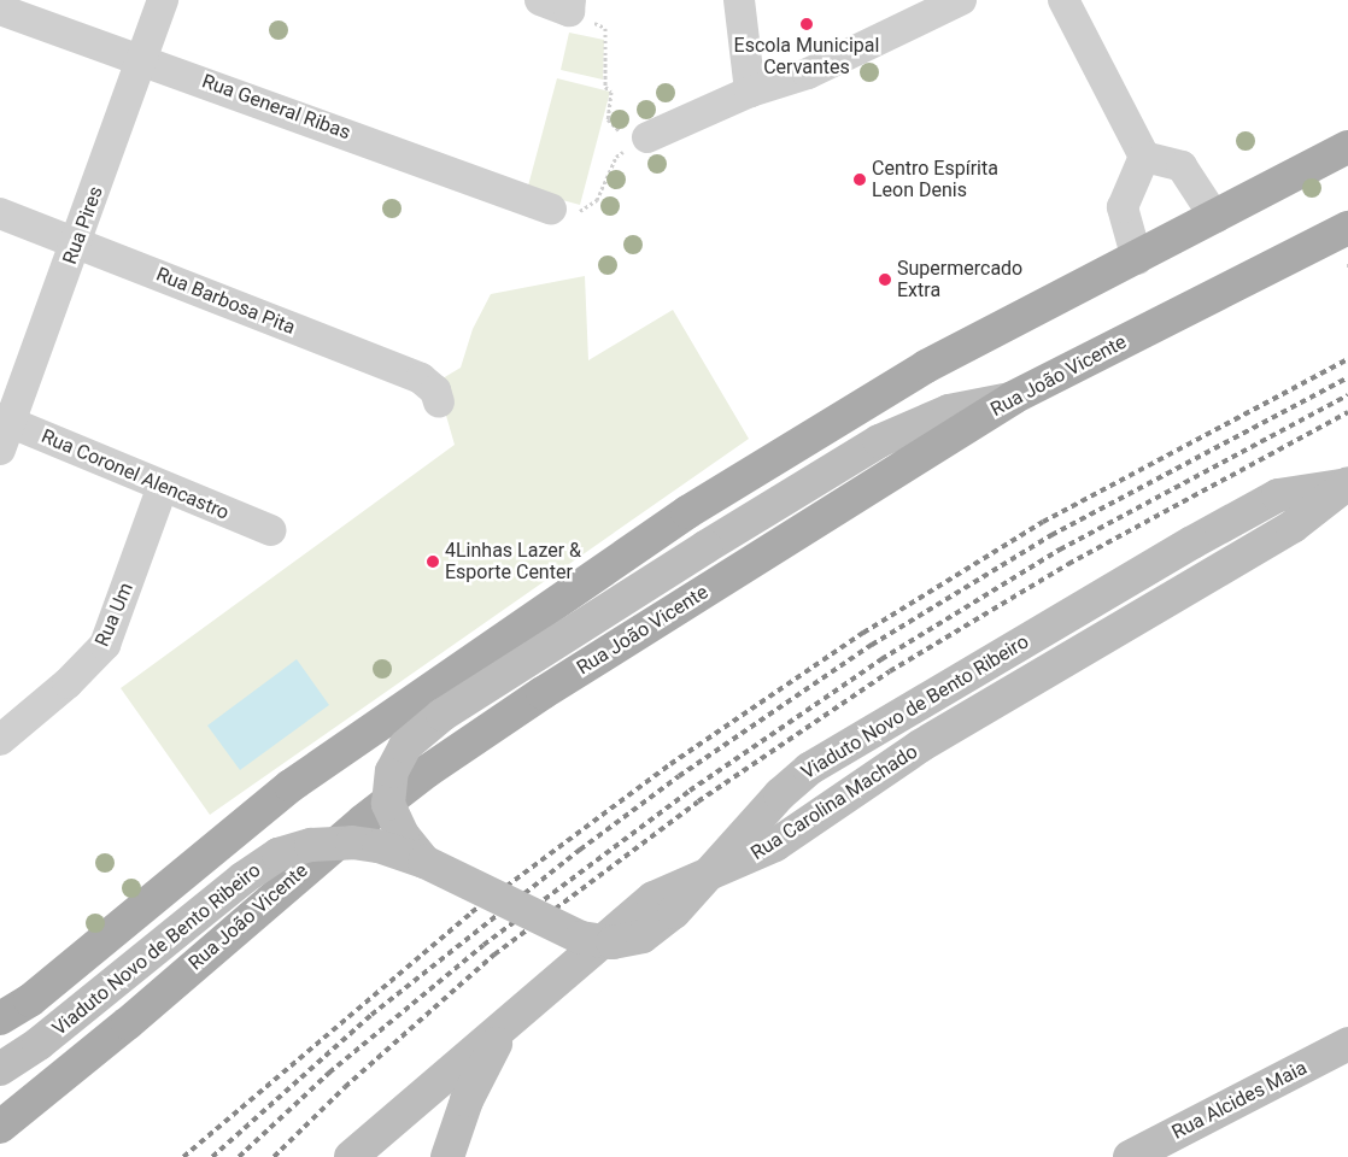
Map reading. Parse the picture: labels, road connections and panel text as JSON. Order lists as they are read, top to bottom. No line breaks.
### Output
{"streets":{"main road":["Rua João Vicente","Viaduto Novo de Bento Ribeiro","Rua Carolina Machado","Rua Alcides Maia"],"street":["Rua General Ribas","Rua Pires","Rua Barbosa Pita","Rua Coronel Alencastro","Rua Um"]},"crossings":[["Rua General Ribas","Rua Pires"],["Rua Pires","Rua Barbosa Pita"],["Rua Pires","Rua Coronel Alencastro"],["Rua João Vicente","Viaduto Novo de Bento Ribeiro"],["Rua Coronel Alencastro","Rua Um"],["Viaduto Novo de Bento Ribeiro","Rua Carolina Machado"]],"places":["Escola Municipal Cervantes","Centro Espírita Leon Denis","Supermercado Extra","4Linhas Lazer & Esporte Center"]}
